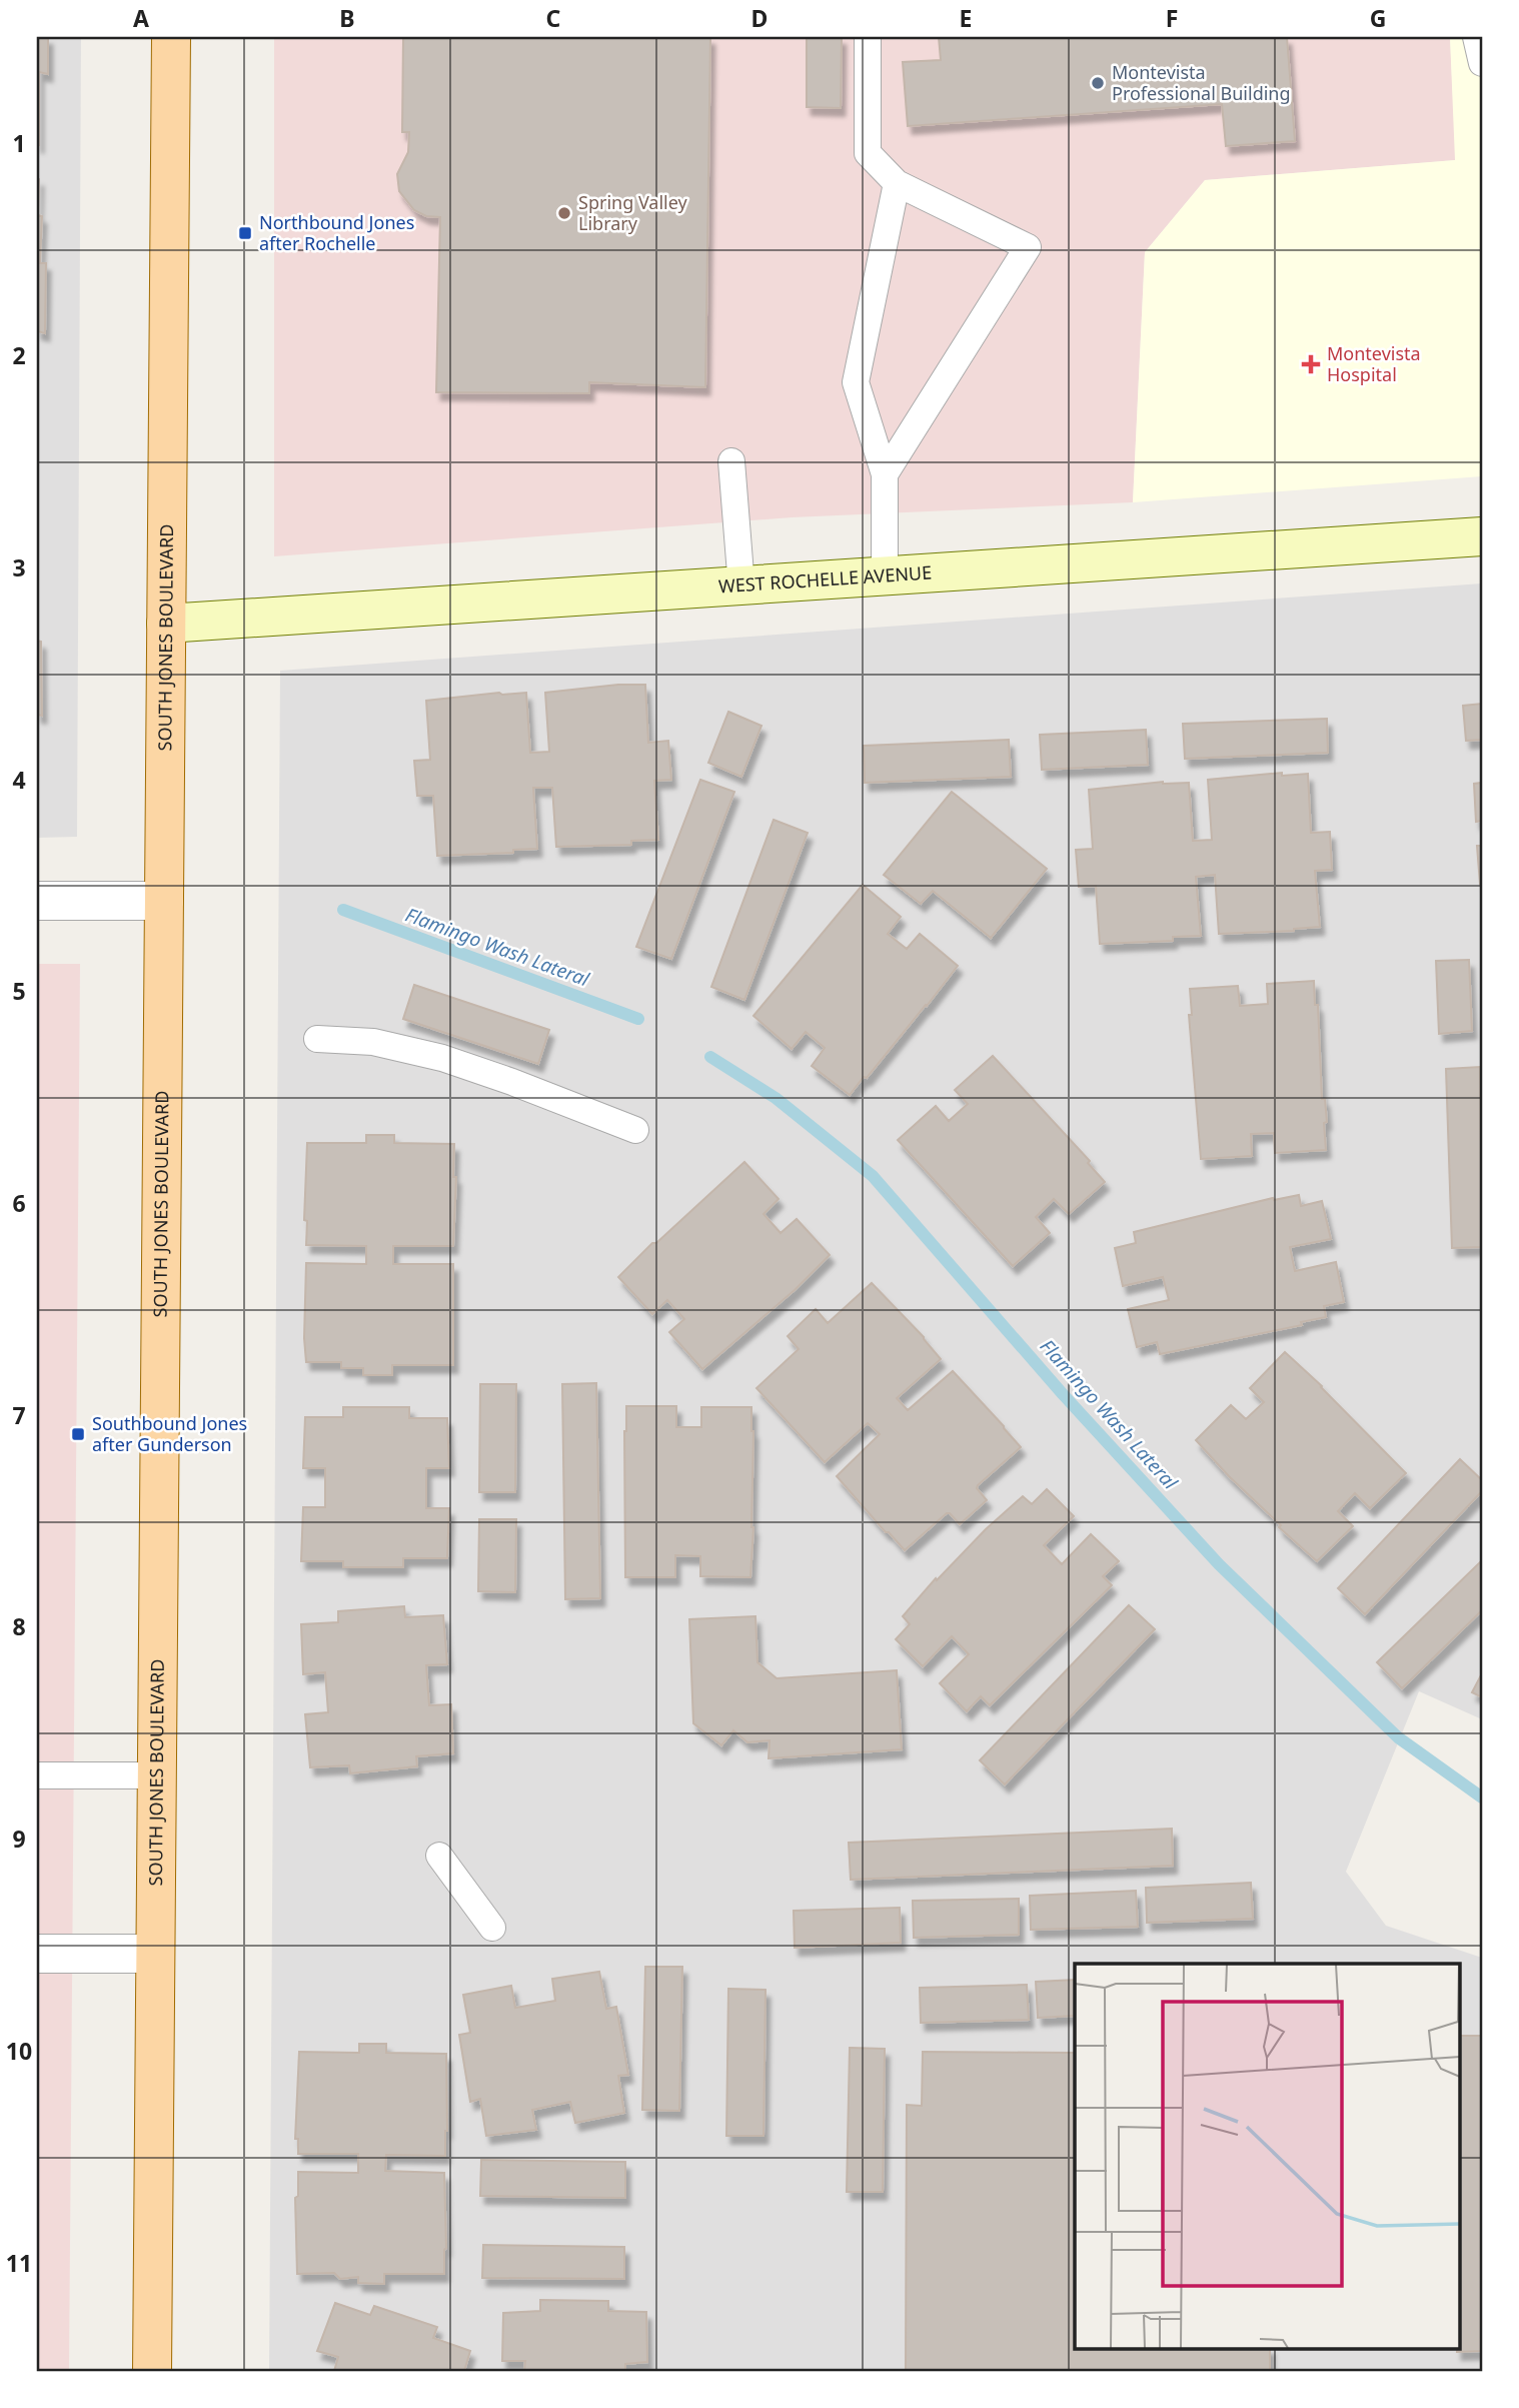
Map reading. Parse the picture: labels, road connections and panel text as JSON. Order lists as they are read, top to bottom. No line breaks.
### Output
{"streets":{"main road":["SOUTH JONES BOULEVARD"],"street":["WEST ROCHELLE AVENUE"]},"crossings":[["WEST ROCHELLE AVENUE","SOUTH JONES BOULEVARD"]],"water":["Flamingo Wash Lateral"],"places":{"other":["Montevista Professional Building","Spring Valley Library"],"transit":["Northbound Jones after Rochelle","Southbound Jones after Gunderson"],"health":["Montevista Hospital"]},"grid":{"columns":["A","B","C","D","E","F","G"],"rows":["1","2","3","4","5","6","7","8","9","10","11"]}}
